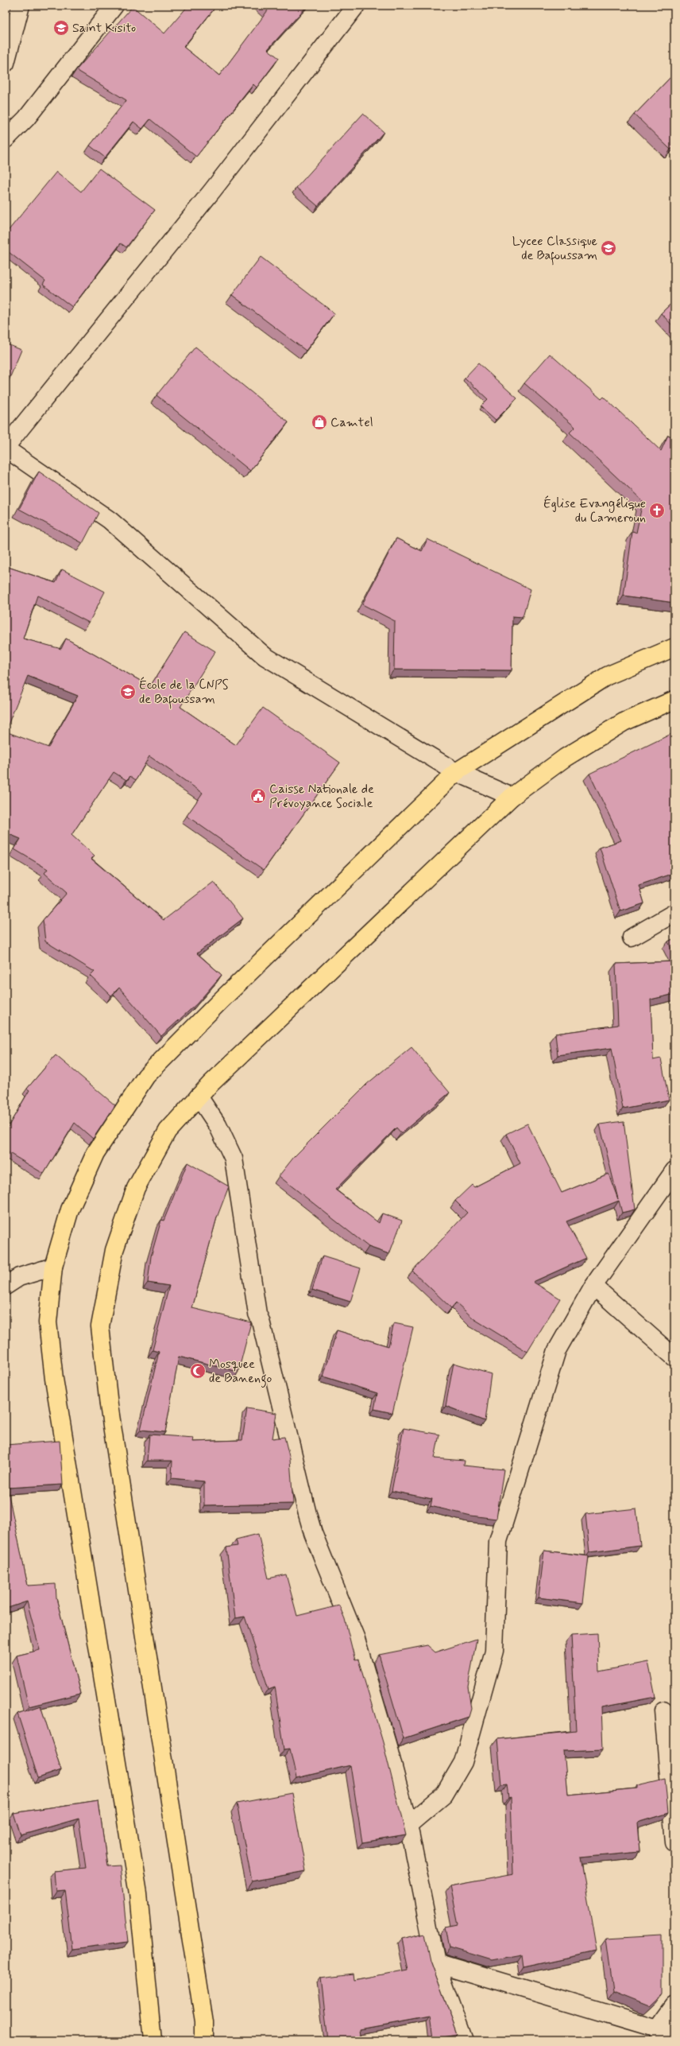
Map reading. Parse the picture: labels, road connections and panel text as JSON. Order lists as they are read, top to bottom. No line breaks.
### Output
{"places":{"school or university":["Saint Kisito","Lycee Classique de Bafoussam","École de la CNPS de Bafoussam"],"shop":["Camtel"],"church":["Église Evangélique du Cameroun"],"public building":["Caisse Nationale de Prévoyance Sociale"],"mosque":["Mosquee de Banengo"]}}
